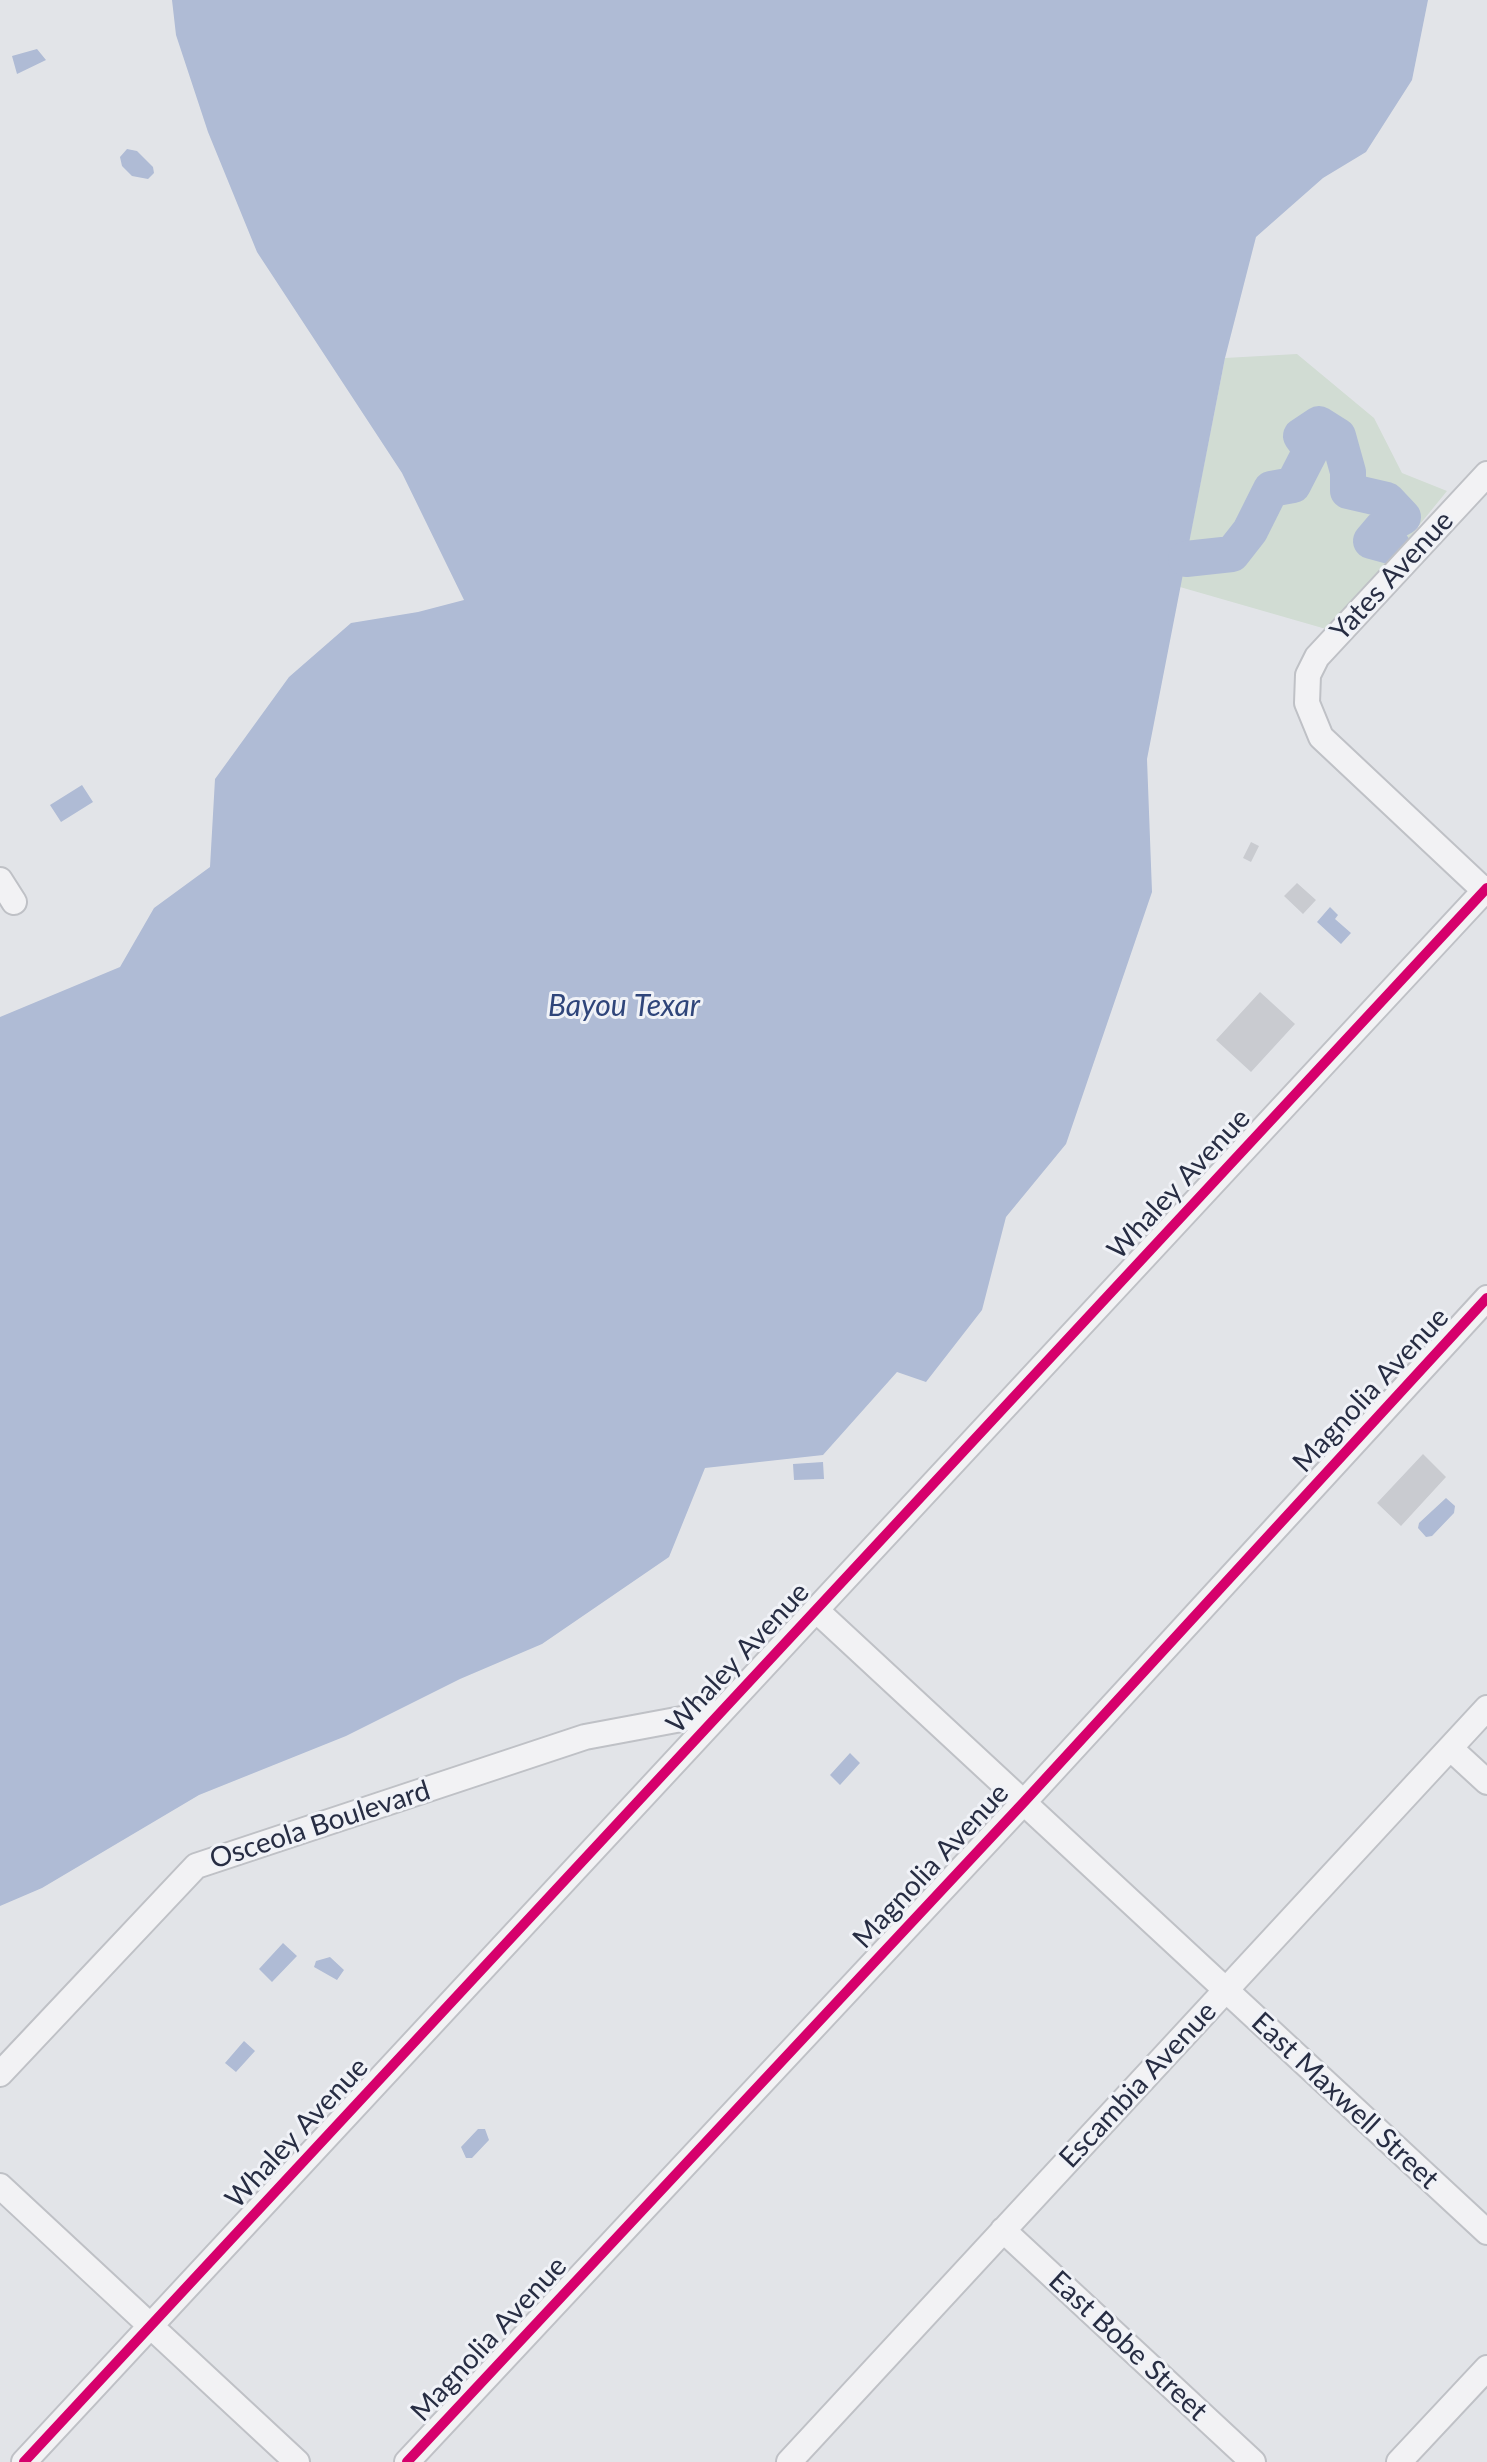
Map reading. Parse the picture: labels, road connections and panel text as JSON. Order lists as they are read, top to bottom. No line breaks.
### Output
{"streets":{"street":["Yates Avenue","Whaley Avenue","Magnolia Avenue","Osceola Boulevard","Escambia Avenue","East Maxwell Street","East Bobe Street"]},"crossings":[["Yates Avenue","Whaley Avenue"],["Whaley Avenue","Osceola Boulevard"],["Whaley Avenue","East Maxwell Street"],["Magnolia Avenue","East Maxwell Street"],["Escambia Avenue","East Maxwell Street"],["Escambia Avenue","East Bobe Street"]],"water":["Bayou Texar"]}
